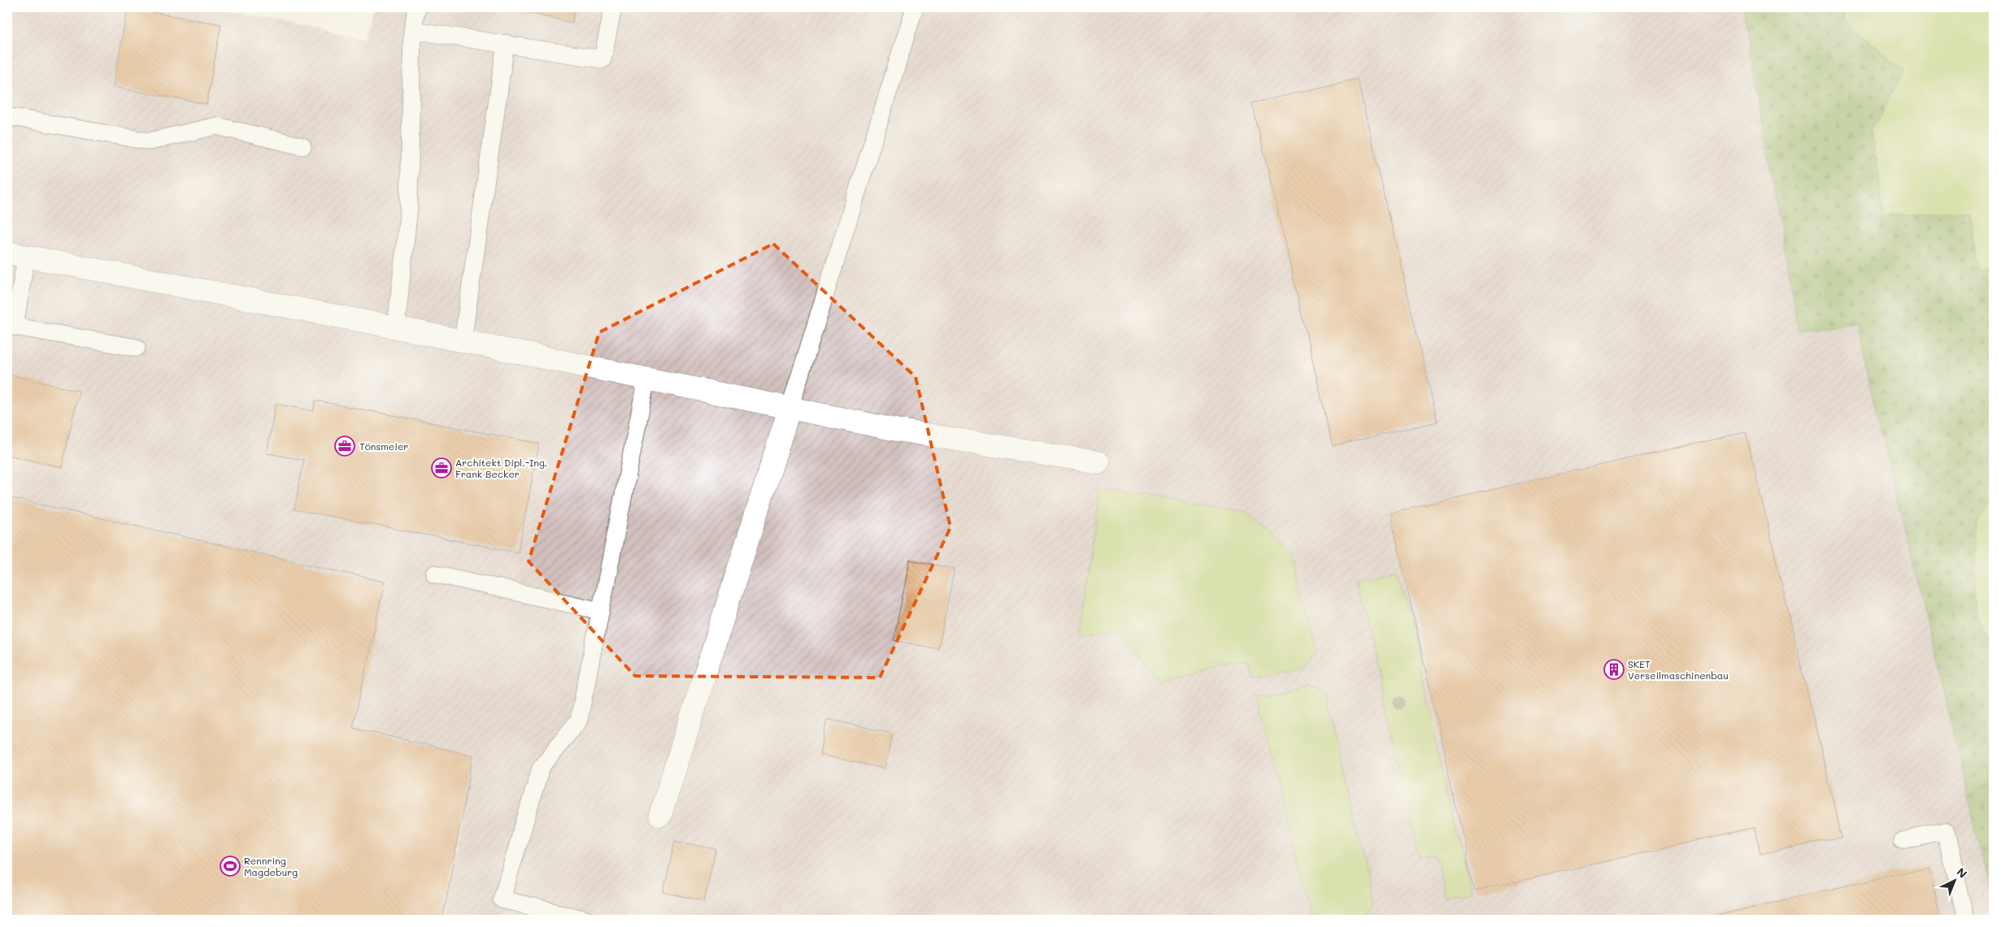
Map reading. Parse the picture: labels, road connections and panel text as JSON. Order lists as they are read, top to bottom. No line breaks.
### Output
{"places":{"office":["Tönsmeier","Architekt Dipl.-Ing. Frank Becker"],"building":["SKET Verseilmaschinenbau"],"sports":["Rennring Magdeburg"]},"north":"top right"}
